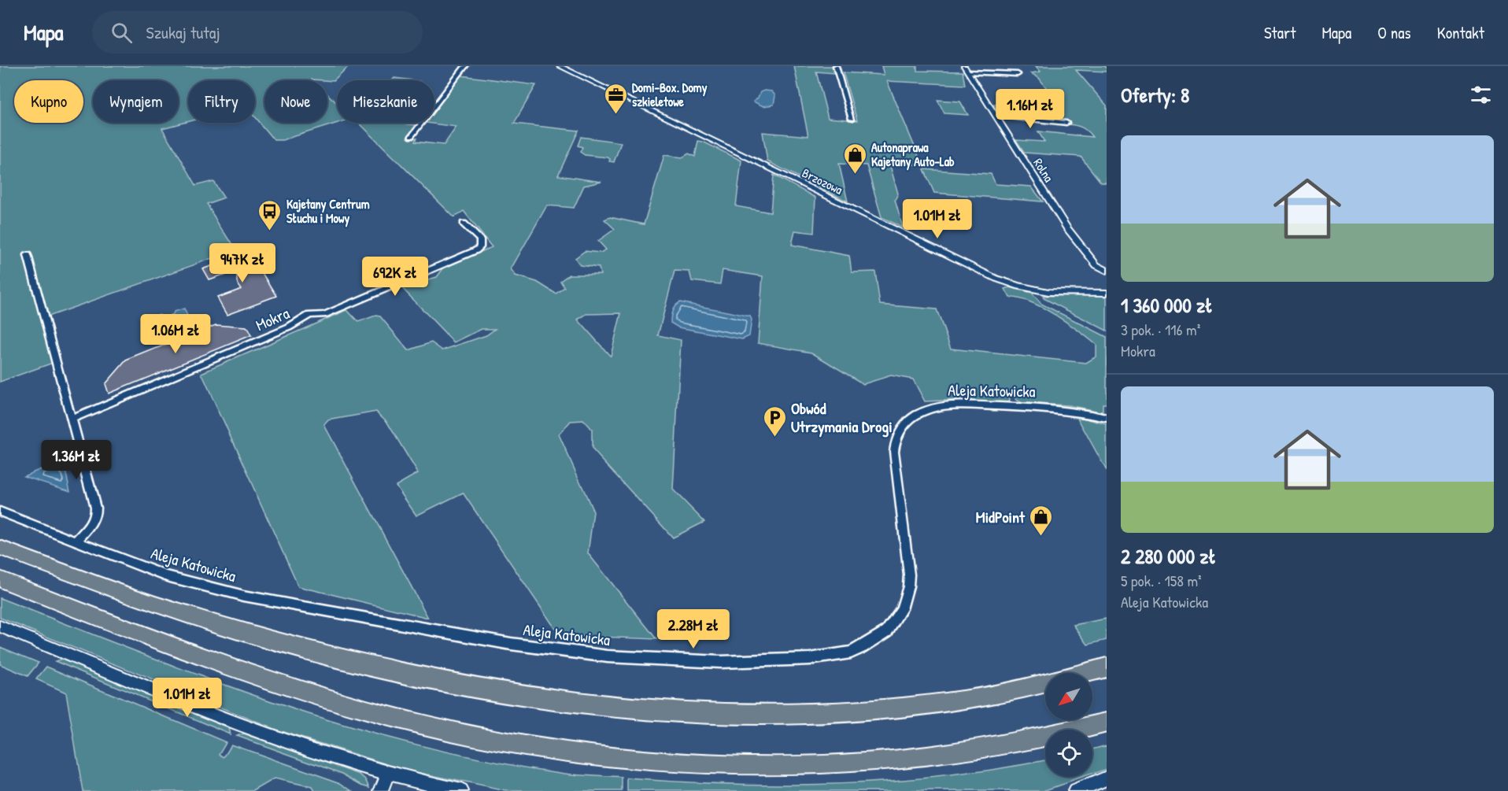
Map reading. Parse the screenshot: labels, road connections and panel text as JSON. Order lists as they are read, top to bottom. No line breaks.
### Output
{"streets":{"street":["Rolna","Brzozowa","Mokra","Aleja Katowicka"]},"places":{"office":["Domi-Box. Domy szkieletowe"],"shop":["Autonaprawa Kajetany Auto-Lab","MidPoint"],"bus stop":["Kajetany Centrum Słuchu i Mowy"],"parking":["Obwód Utrzymania Drogi"]},"north":"bottom left","page":{"header":"Mapa","search":"Szukaj tutaj","nav":["Start","Mapa","O nas","Kontakt"],"heading":"Oferty: 8","chip":["Kupno","Wynajem","Filtry","Nowe","Mieszkanie"],"price":["1.16M zł","1.01M zł","947K zł","692K zł","1.06M zł","1.36M zł","2.28M zł","1.01M zł"],"list":[{"name":"1 360 000 zł","note":"3 pok. · 116 m² · Mokra"},{"name":"2 280 000 zł","note":"5 pok. · 158 m² · Aleja Katowicka"}]}}
